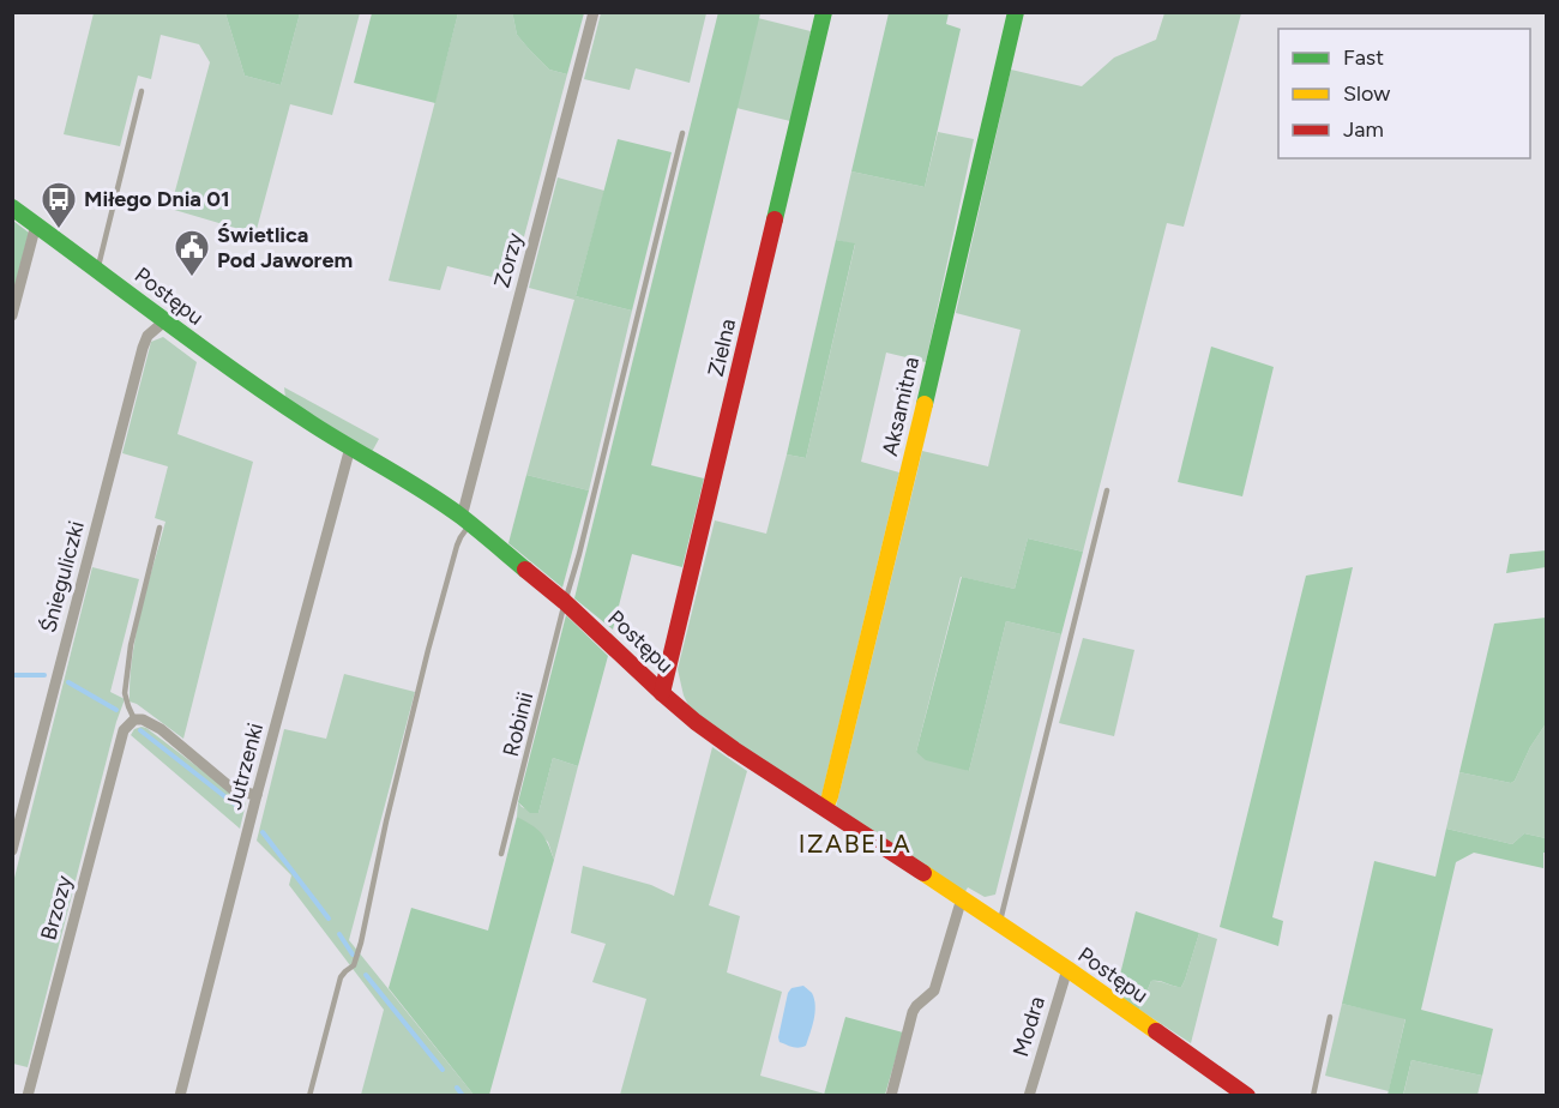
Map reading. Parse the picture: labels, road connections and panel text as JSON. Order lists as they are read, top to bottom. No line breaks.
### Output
{"streets":{"street":["Zorzy","Postępu","Zielna","Aksamitna","Śnieguliczki","Jutrzenki","Brzozy","Modra"],"lane":["Robinii"]},"crossings":[["Zorzy","Postępu"],["Postępu","Zielna"],["Postępu","Aksamitna"],["Postępu","Śnieguliczki"],["Postępu","Robinii"],["Postępu","Jutrzenki"],["Postępu","Modra"]],"districts":["IZABELA"],"places":{"bus stop":["Miłego Dnia 01"],"public building":["Świetlica Pod Jaworem"]},"legend":["Fast","Slow","Jam"]}
